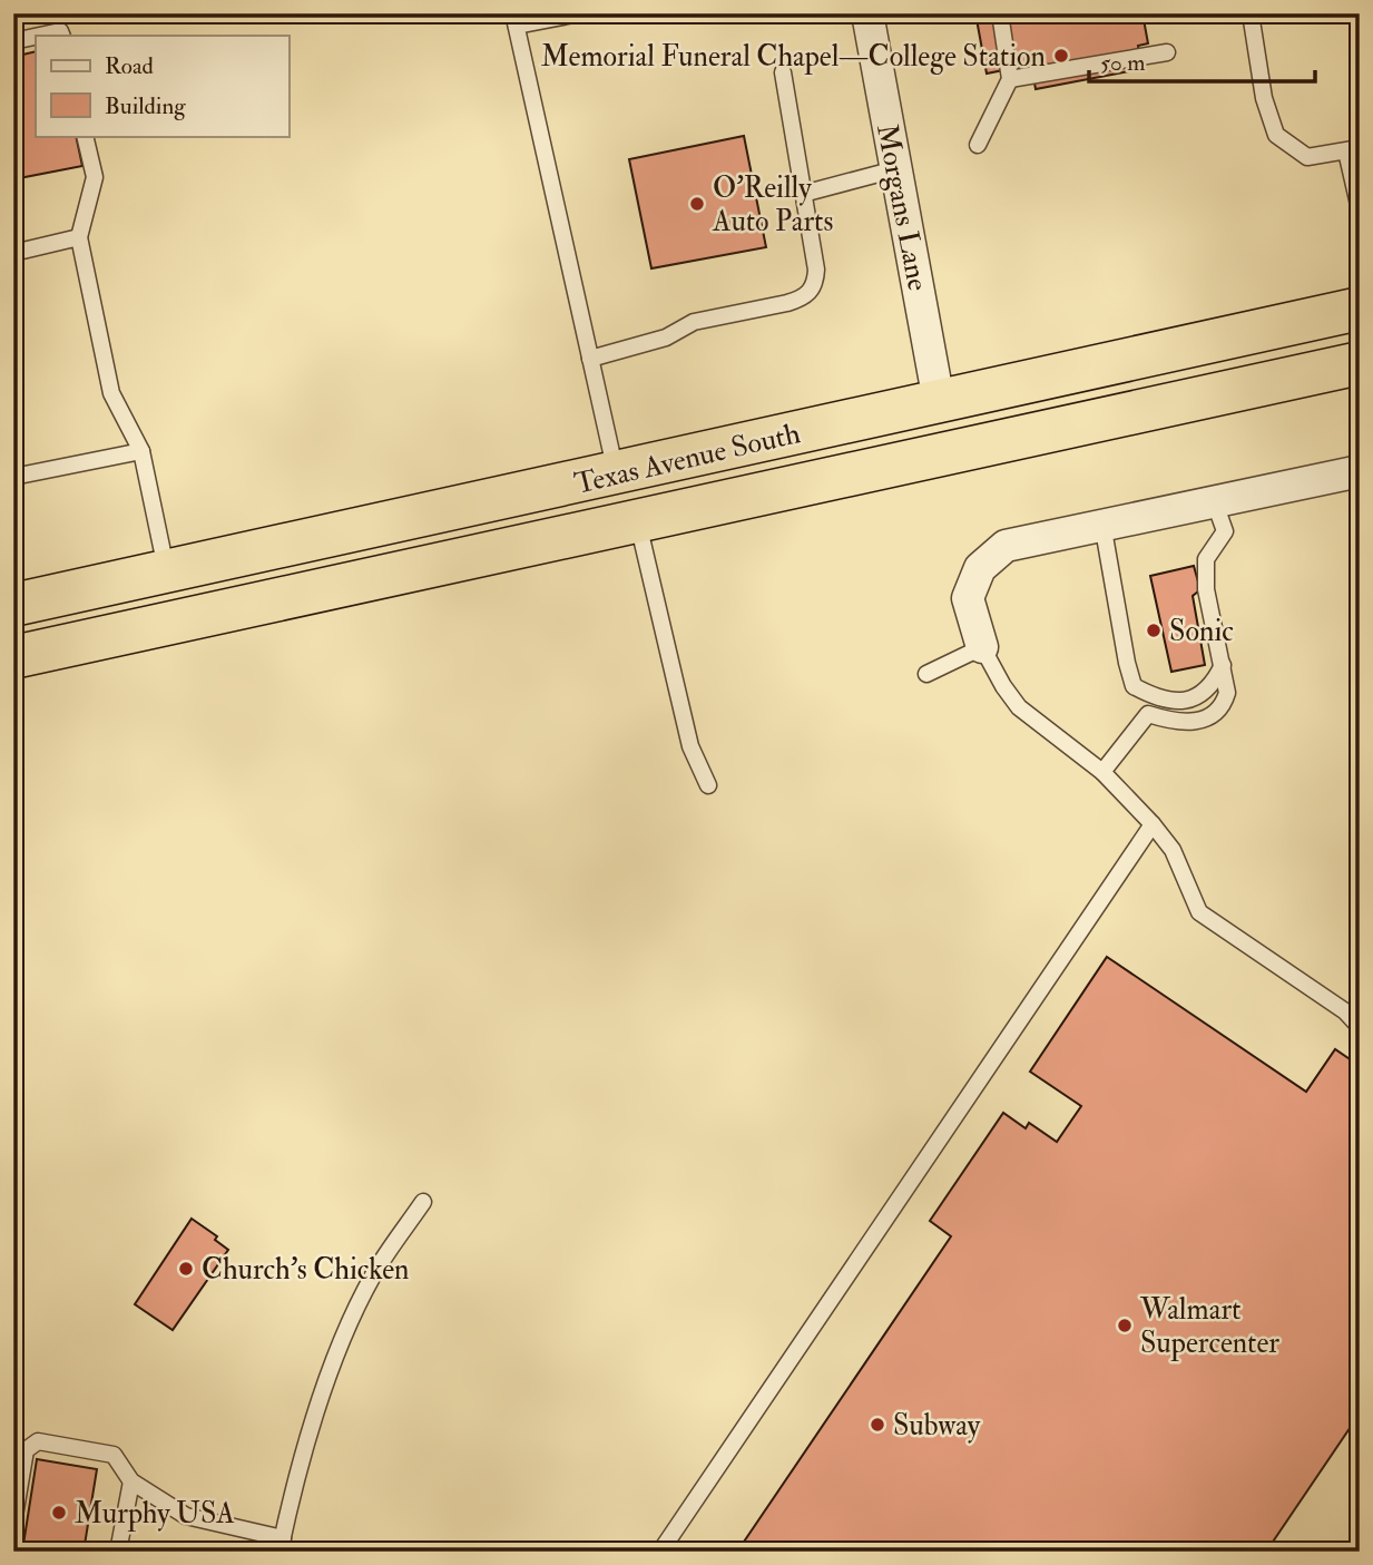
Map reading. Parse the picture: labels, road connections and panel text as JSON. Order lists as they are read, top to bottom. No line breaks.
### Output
{"streets":{"highway":["Texas Avenue South"],"street":["Morgans Lane"]},"crossings":[["Morgans Lane","Texas Avenue South"]],"places":["Memorial Funeral Chapel—College Station","O'Reilly Auto Parts","Sonic","Church's Chicken","Walmart Supercenter","Subway","Murphy USA"],"legend":["Road","Building"],"scale_bar":"50 m"}
